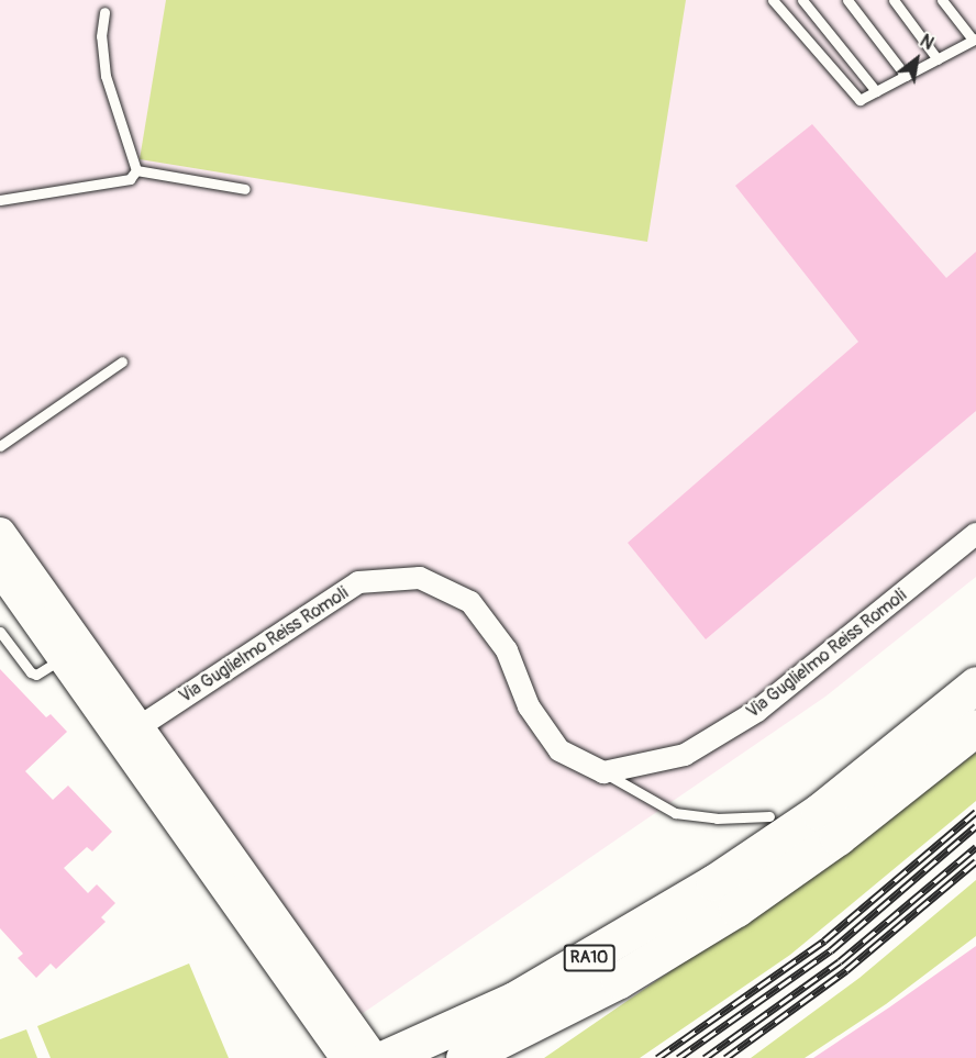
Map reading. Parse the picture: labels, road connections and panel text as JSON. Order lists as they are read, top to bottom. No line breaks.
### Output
{"streets":{"highway":["RA10"],"street":["Via Guglielmo Reiss Romoli"]},"north":"top right"}
